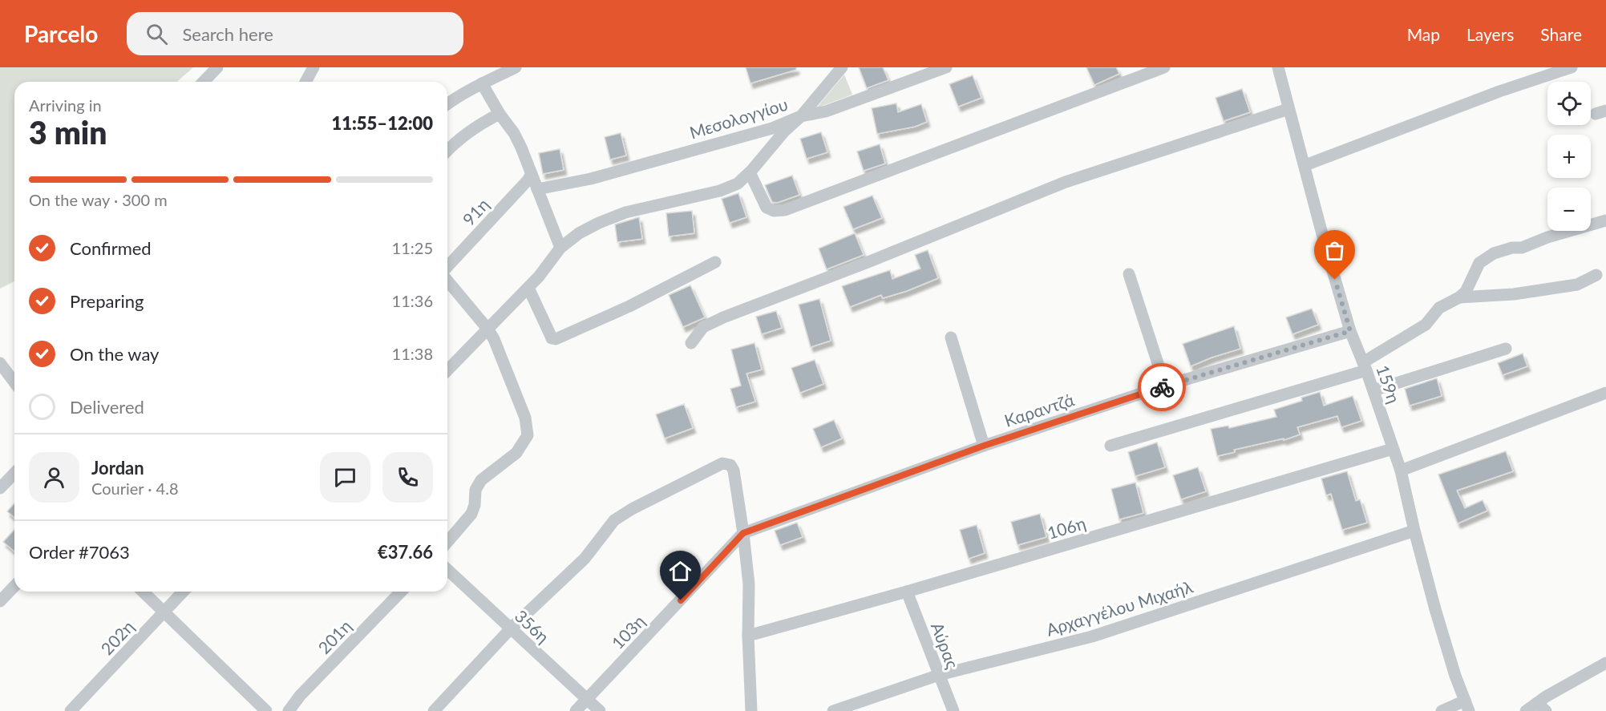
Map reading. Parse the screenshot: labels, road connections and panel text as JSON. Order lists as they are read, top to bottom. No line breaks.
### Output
{"streets":{"street":["Μεσολογγίου","91η","159η","Καραντζά","106η","Αρχαγγέλου Μιχαήλ","356η","103η","201η","202η","Αύρας"]},"crossings":[["159η","Καραντζά"],["159η","106η"],["159η","Αρχαγγέλου Μιχαήλ"],["Καραντζά","103η"],["106η","Αύρας"],["Αρχαγγέλου Μιχαήλ","Αύρας"],["356η","103η"]],"page":{"header":"Parcelo","search":"Search here","nav":["Map","Layers","Share"],"map_buttons":["+","−"],"heading":["3 min","Arriving in","11:55–12:00"],"panel":["Jordan","Courier · 4.8","Order #7063","€37.66"],"bar":"On the way · 300 m","list":[["Confirmed","11:25"],["Preparing","11:36"],["On the way","11:38"],"Delivered"]}}
